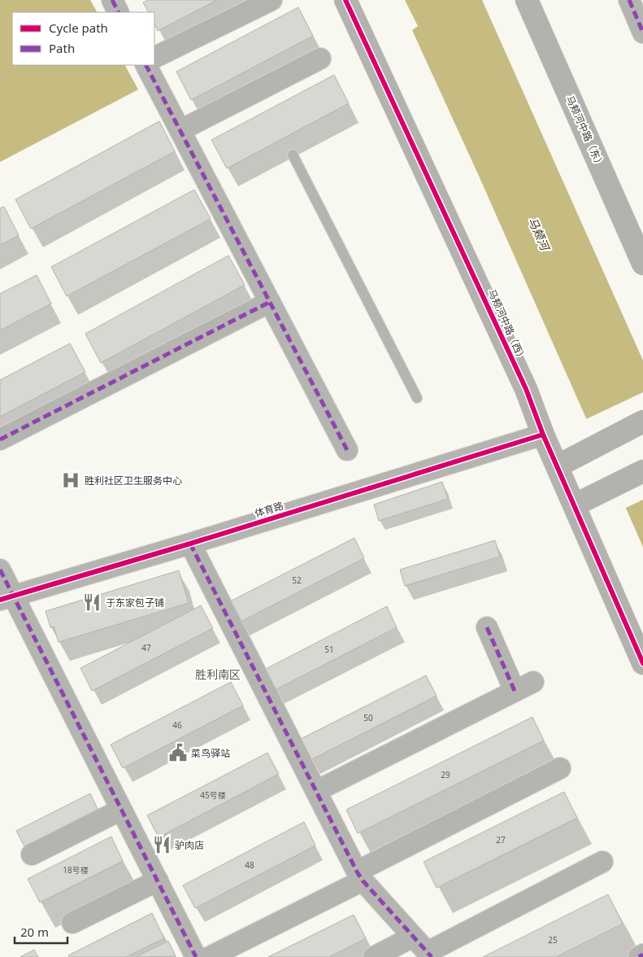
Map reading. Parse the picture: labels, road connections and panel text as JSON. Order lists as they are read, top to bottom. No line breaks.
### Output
{"streets":{"street":["马颊河中路（东）","马颊河中路（西）","体育路"]},"crossings":[["马颊河中路（西）","体育路"]],"districts":["胜利南区"],"water":["马颊河"],"places":{"hospital":["胜利社区卫生服务中心"],"restaurant":["于东家包子铺","驴肉店"],"public building":["菜鸟驿站"]},"house_numbers":["52","47","51","50","46","29","45号楼","27","48","18号楼","25"],"legend":["Cycle path","Path"],"scale_bar":"20 m"}
